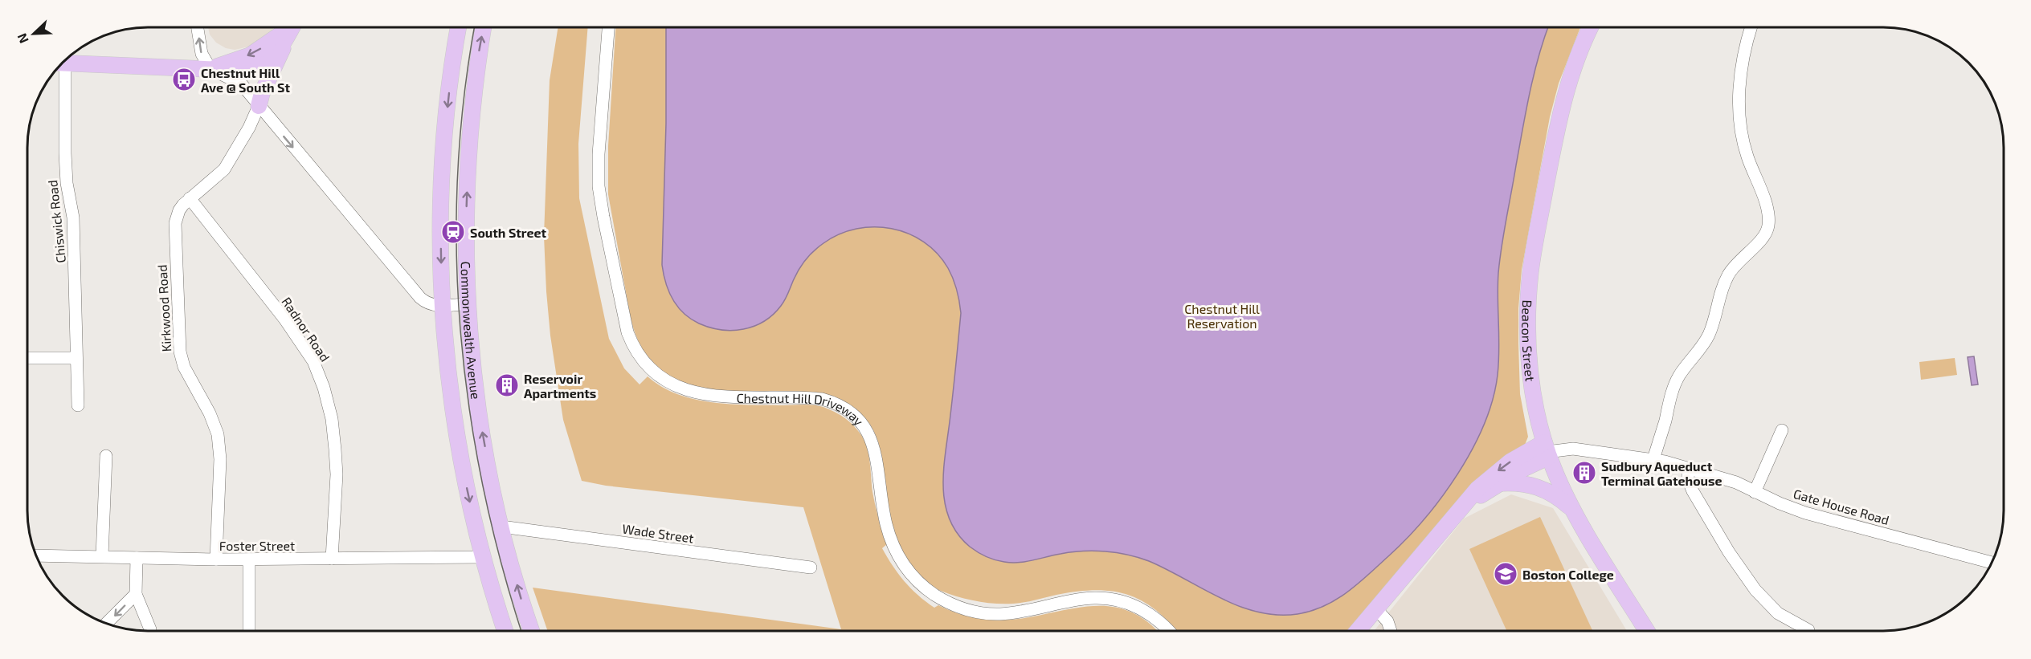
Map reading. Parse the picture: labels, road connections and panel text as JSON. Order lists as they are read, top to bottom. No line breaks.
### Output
{"streets":{"main road":["Commonwealth Avenue","Beacon Street"],"street":["Chiswick Road","Kirkwood Road","Radnor Road","Chestnut Hill Driveway","Gate House Road","Wade Street","Foster Street"]},"crossings":[["Kirkwood Road","Radnor Road"],["Kirkwood Road","Foster Street"],["Radnor Road","Foster Street"],["Commonwealth Avenue","Wade Street"],["Commonwealth Avenue","Foster Street"],["Beacon Street","Gate House Road"]],"parks":["Chestnut Hill Reservation"],"places":{"bus stop":["Chestnut Hill Ave @ South St"],"station":["South Street"],"building":["Reservoir Apartments","Sudbury Aqueduct Terminal Gatehouse"],"school or university":["Boston College"]},"north":"bottom left"}
